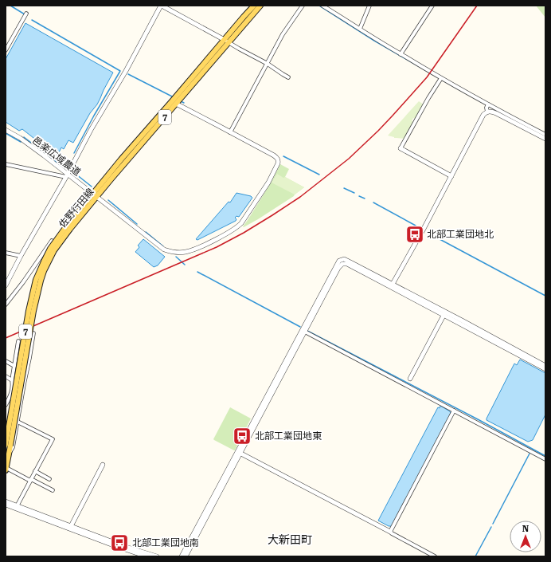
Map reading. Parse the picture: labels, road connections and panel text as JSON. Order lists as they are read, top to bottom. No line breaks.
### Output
{"streets":{"main road":["7","佐野行田線"],"street":["邑楽広域農道"]},"crossings":[["邑楽広域農道","佐野行田線"]],"districts":["大新田町"],"places":{"bus stop":["北部工業団地北","北部工業団地東","北部工業団地南"]},"north":"top"}
